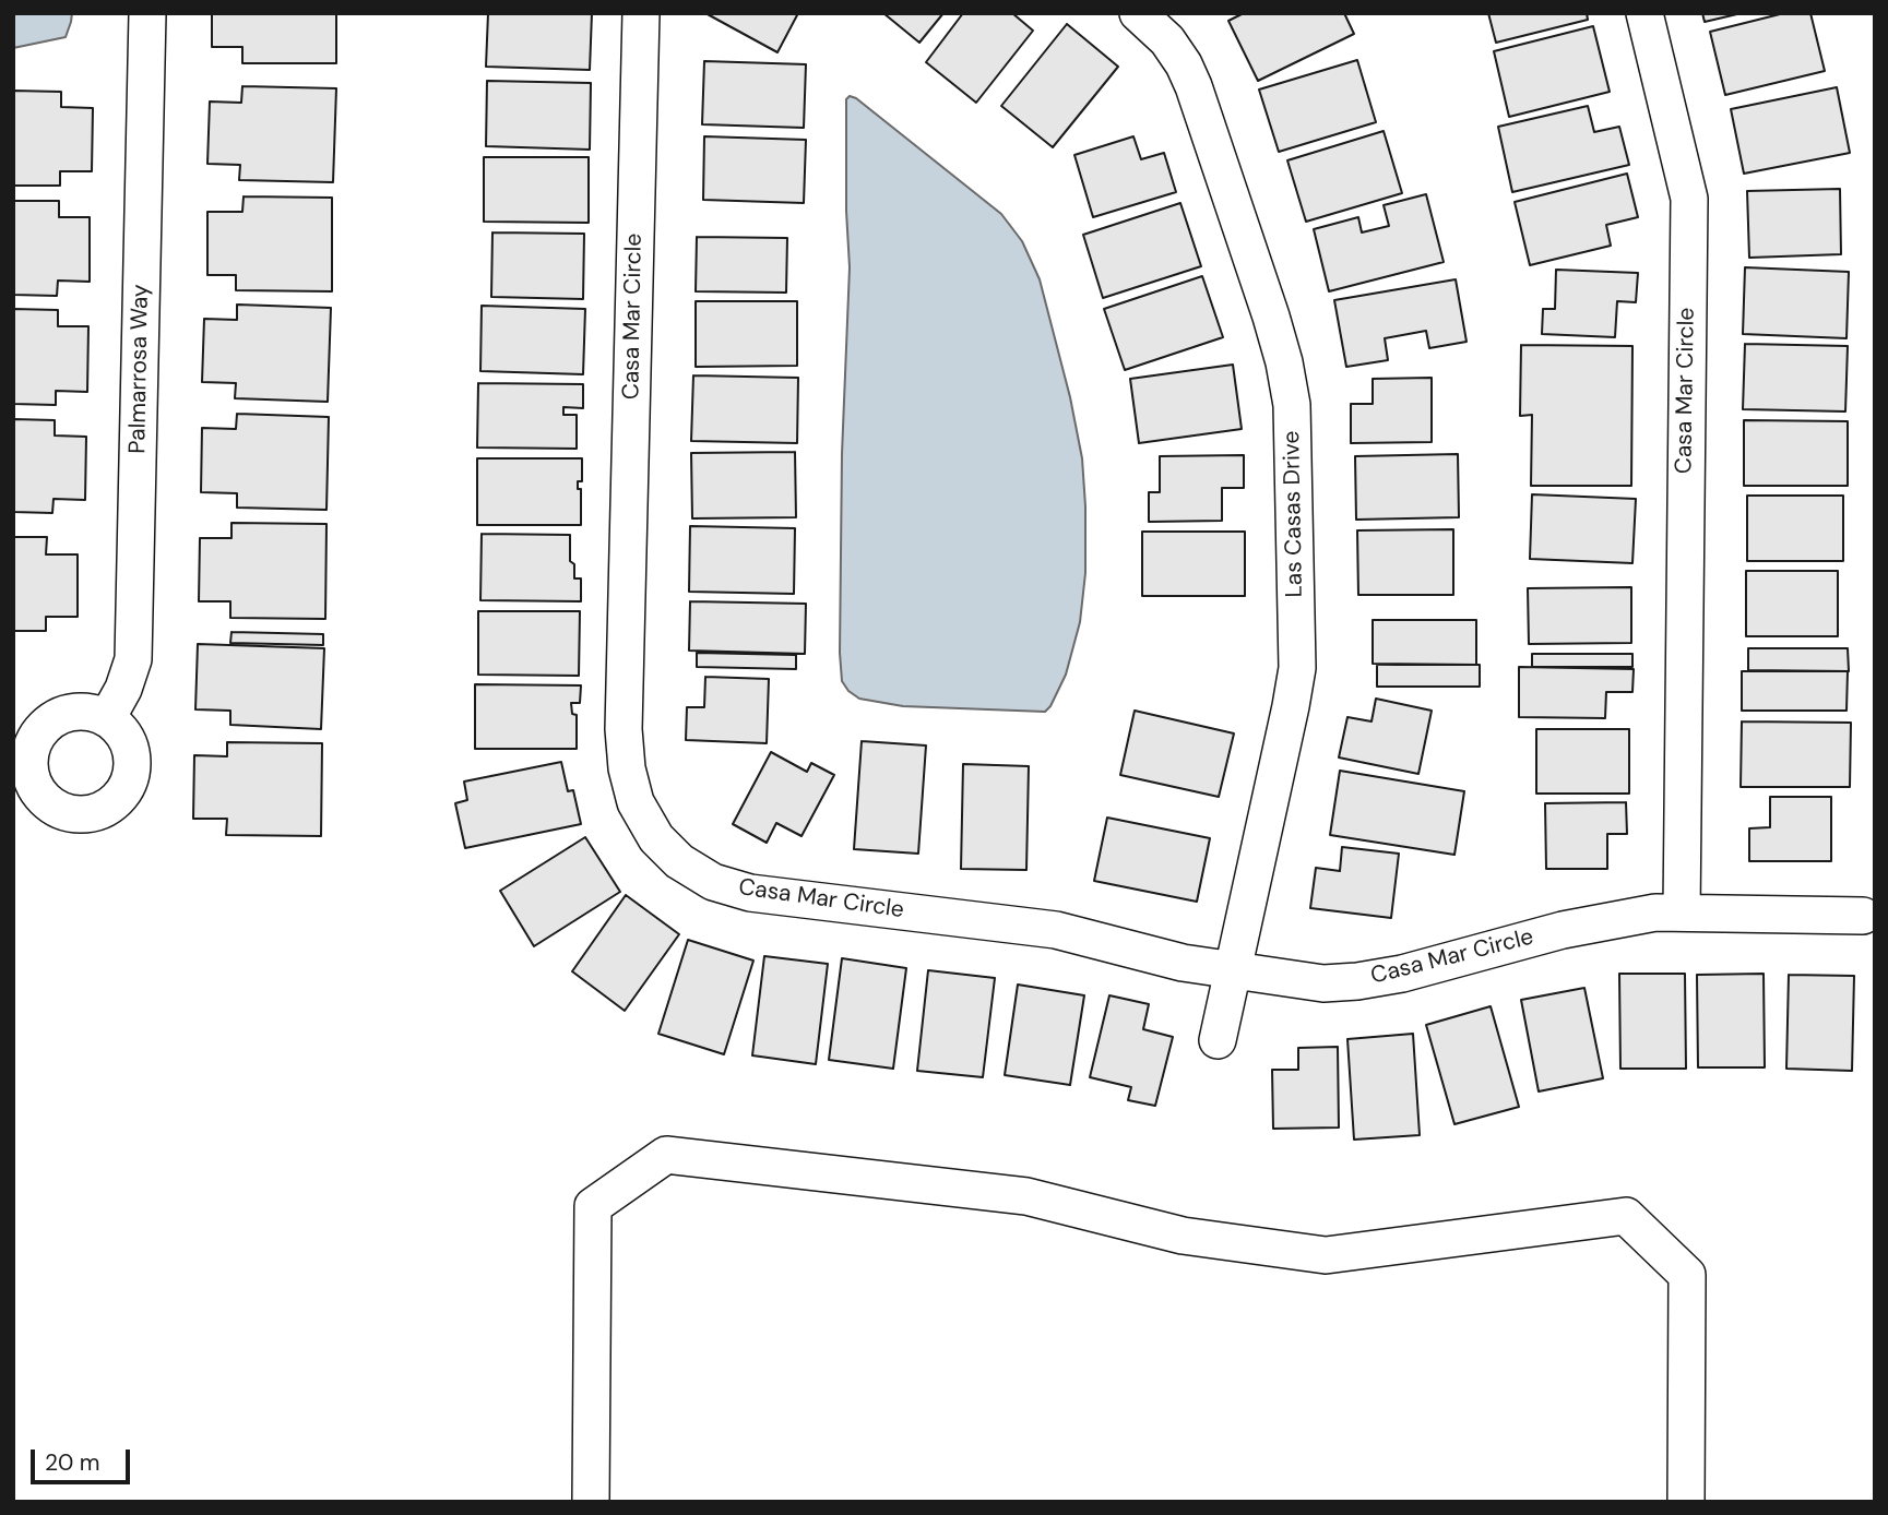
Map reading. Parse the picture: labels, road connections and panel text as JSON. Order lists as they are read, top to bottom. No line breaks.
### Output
{"streets":{"street":["Casa Mar Circle","Palmarrosa Way","Las Casas Drive"]},"crossings":[["Casa Mar Circle","Las Casas Drive"]],"scale_bar":"20 m"}
